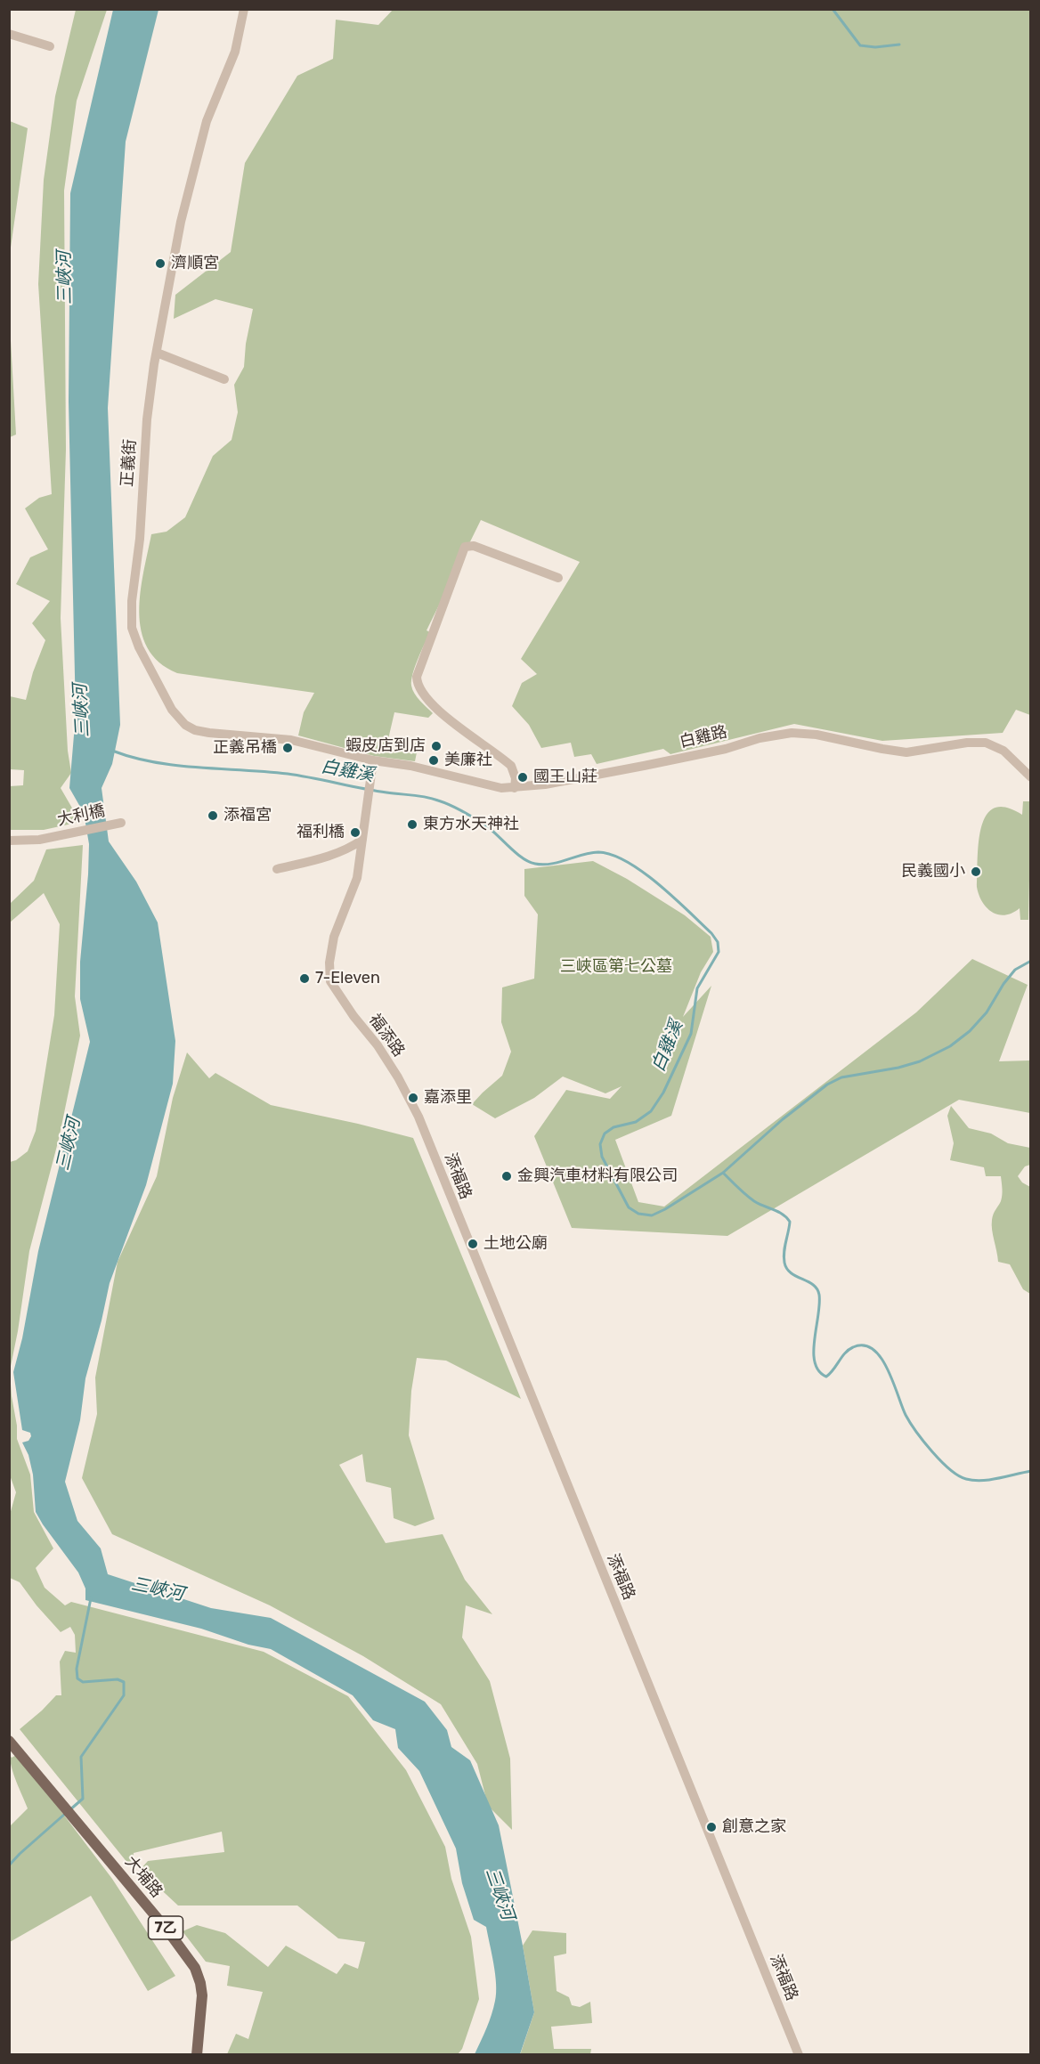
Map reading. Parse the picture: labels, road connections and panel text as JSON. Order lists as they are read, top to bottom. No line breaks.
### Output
{"streets":{"main road":["大埔路","7乙"],"street":["正義街","白雞路","大利橋","福添路","添福路"]},"crossings":[["正義街","白雞路"],["福添路","添福路"]],"water":["三峽河","白雞溪"],"parks":["三峽區第七公墓"],"places":["濟順宮","蝦皮店到店","正義吊橋","美廉社","國王山莊","添福宮","東方水天神社","福利橋","民義國小","7-Eleven","嘉添里","金興汽車材料有限公司","土地公廟","創意之家"]}
